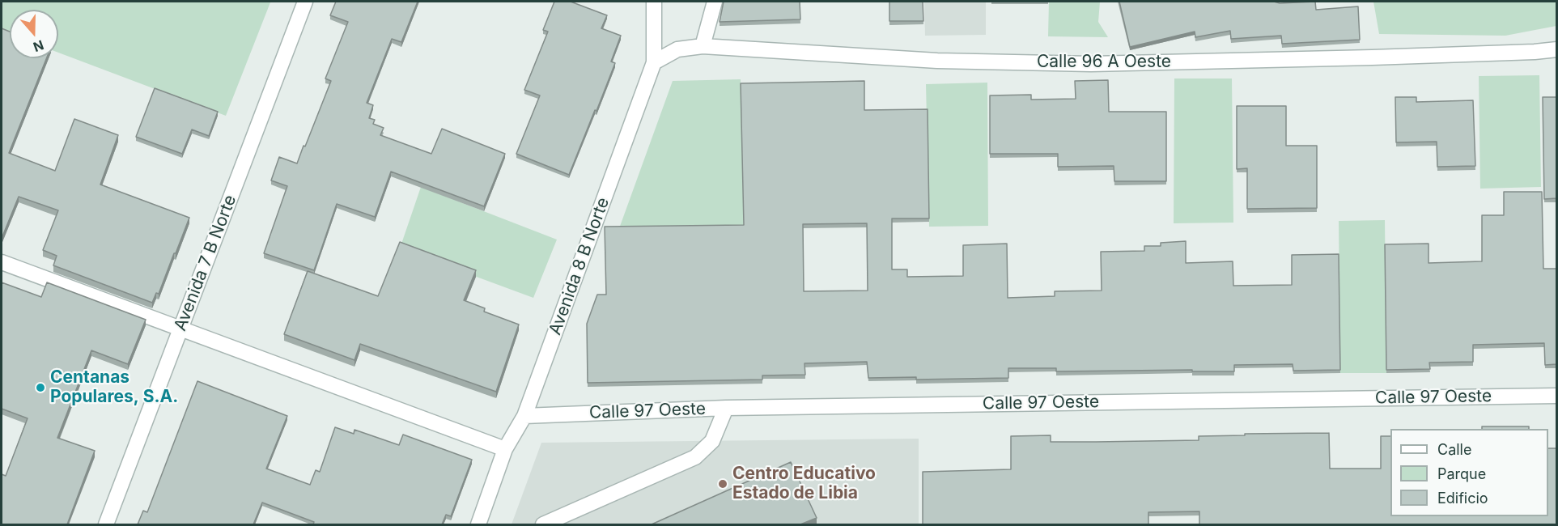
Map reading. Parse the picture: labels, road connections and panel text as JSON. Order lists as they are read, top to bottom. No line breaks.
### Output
{"streets":{"street":["Calle 96 A Oeste","Avenida 7 B Norte","Avenida 8 B Norte","Calle 97 Oeste"]},"crossings":[["Calle 96 A Oeste","Avenida 8 B Norte"],["Avenida 8 B Norte","Calle 97 Oeste"]],"places":["Centanas Populares, S.A.","Centro Educativo Estado de Libia"],"legend":["Calle","Parque","Edificio"],"north":"bottom"}
